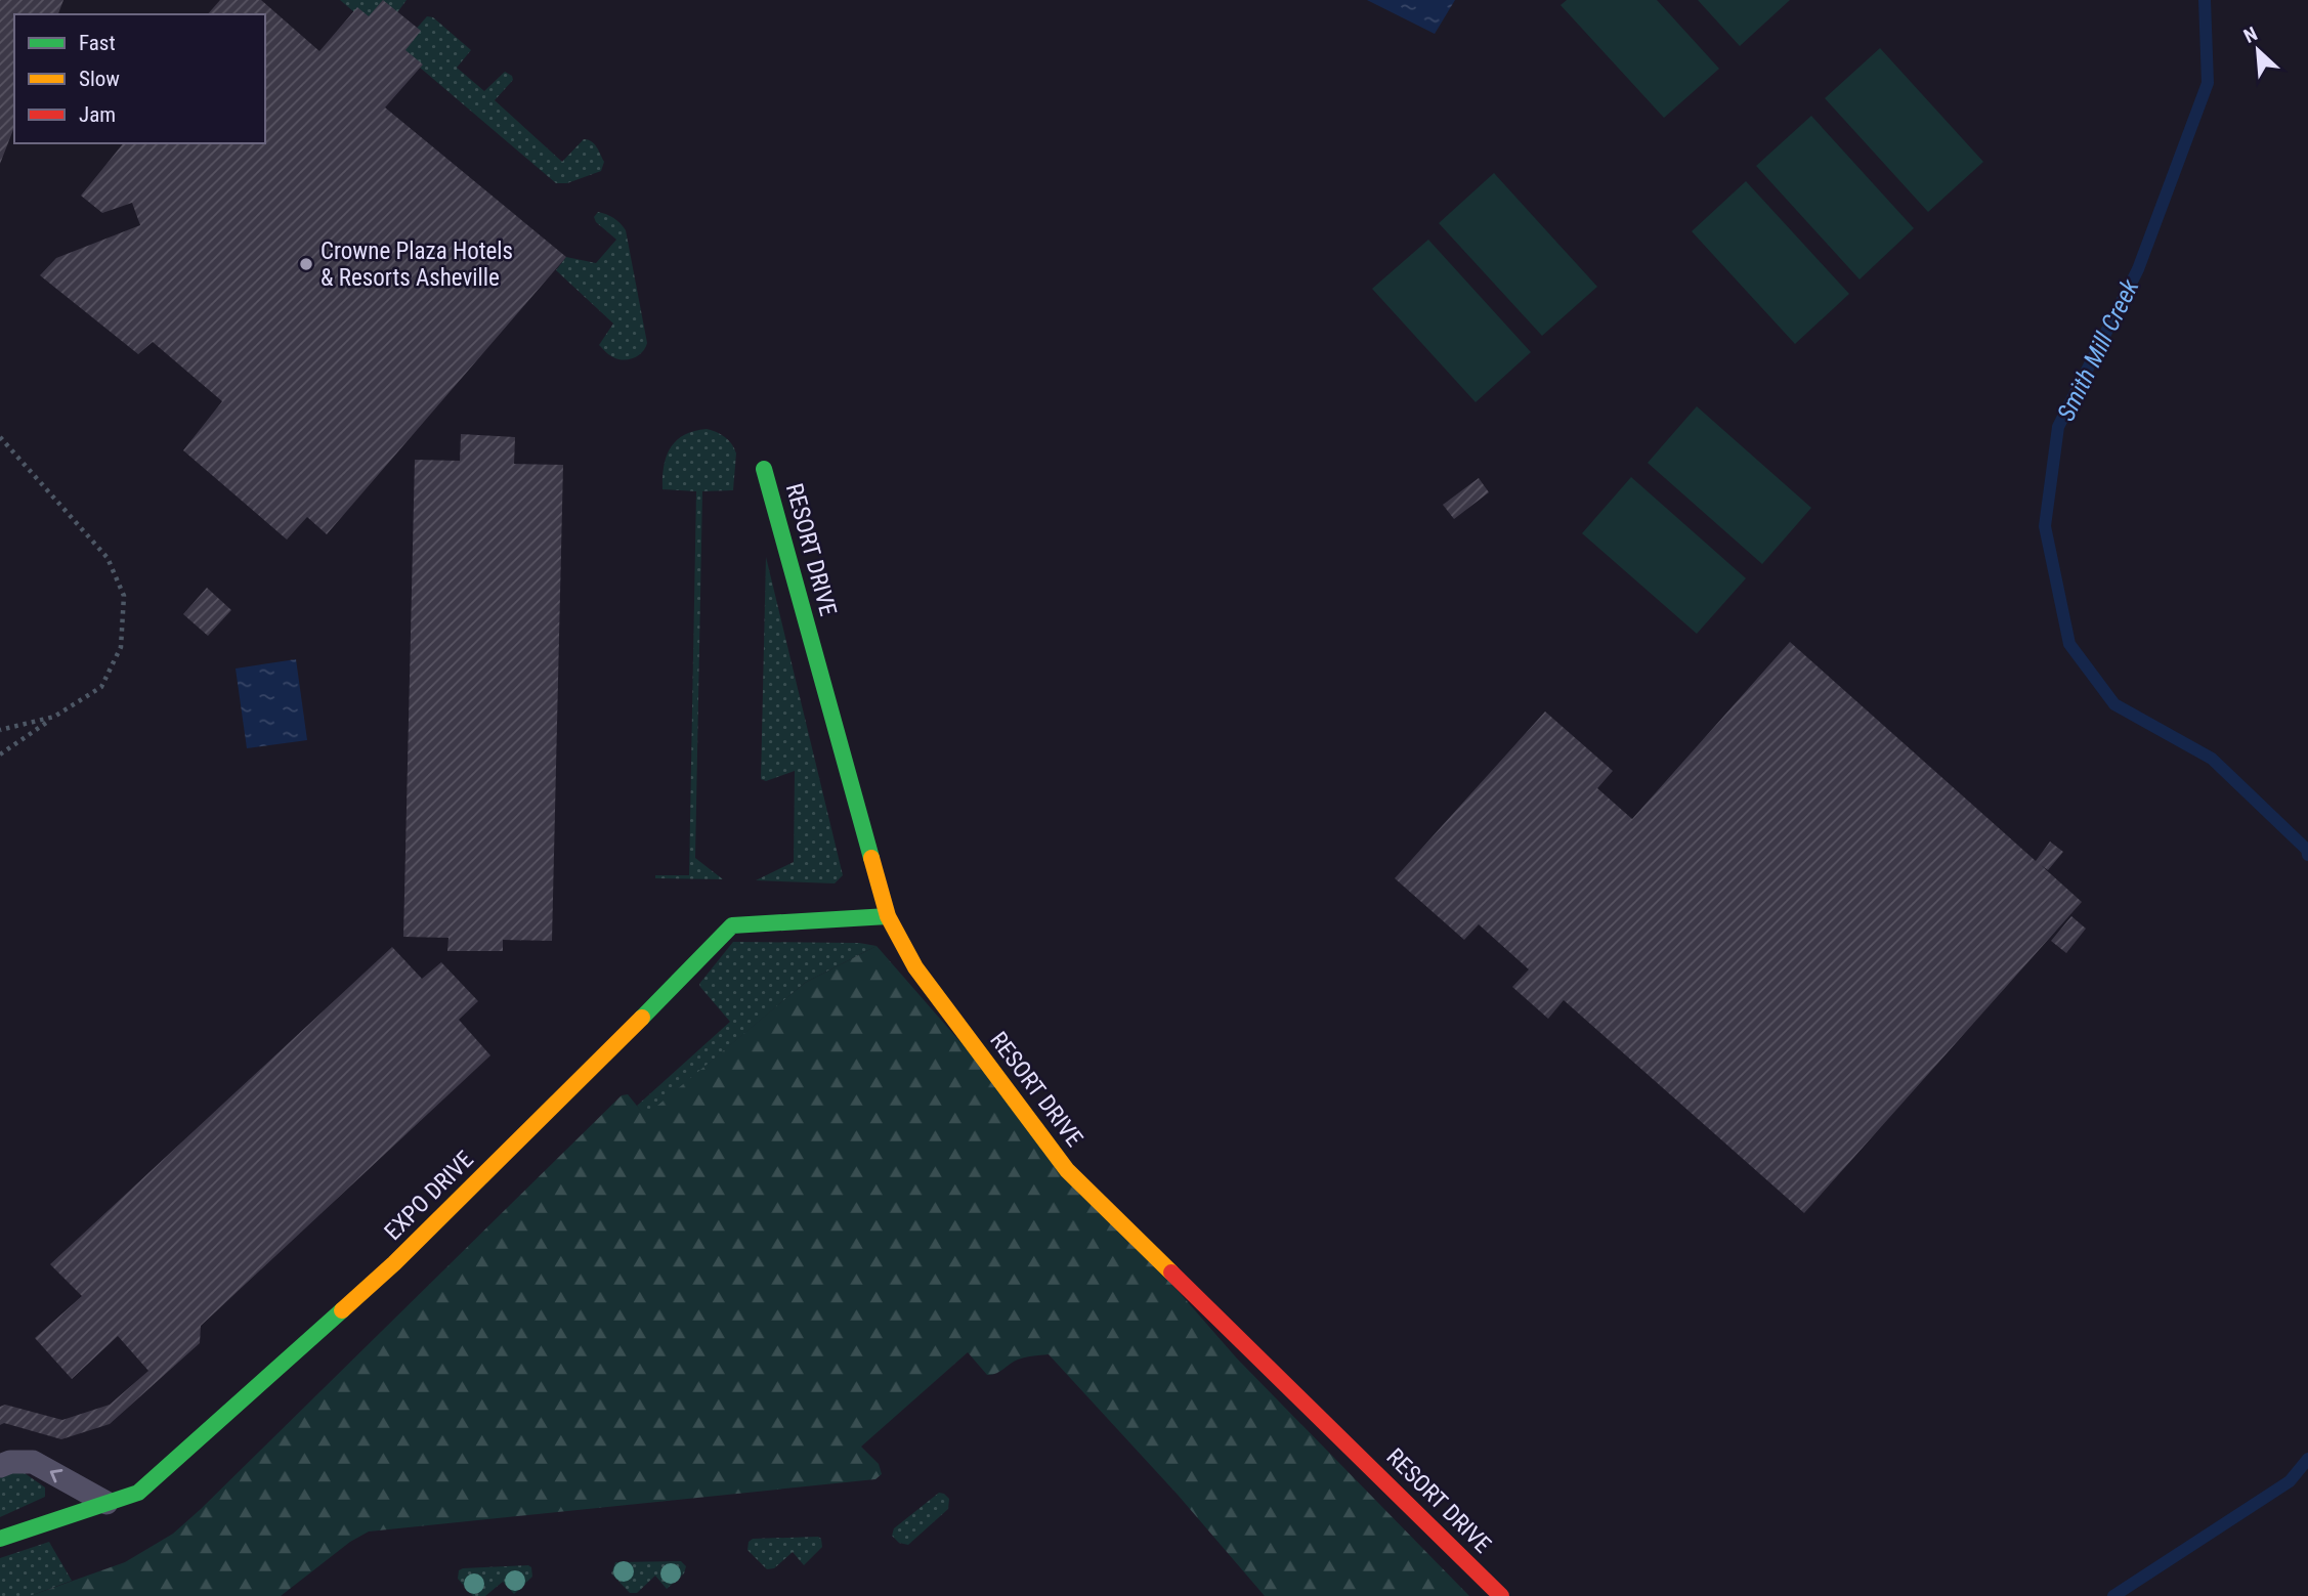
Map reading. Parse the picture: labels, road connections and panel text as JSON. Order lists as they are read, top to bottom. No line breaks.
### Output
{"streets":{"street":["RESORT DRIVE","EXPO DRIVE"]},"crossings":[["RESORT DRIVE","EXPO DRIVE"]],"water":["Smith Mill Creek"],"places":["Crowne Plaza Hotels & Resorts Asheville"],"legend":["Fast","Slow","Jam"],"north":"top left"}
